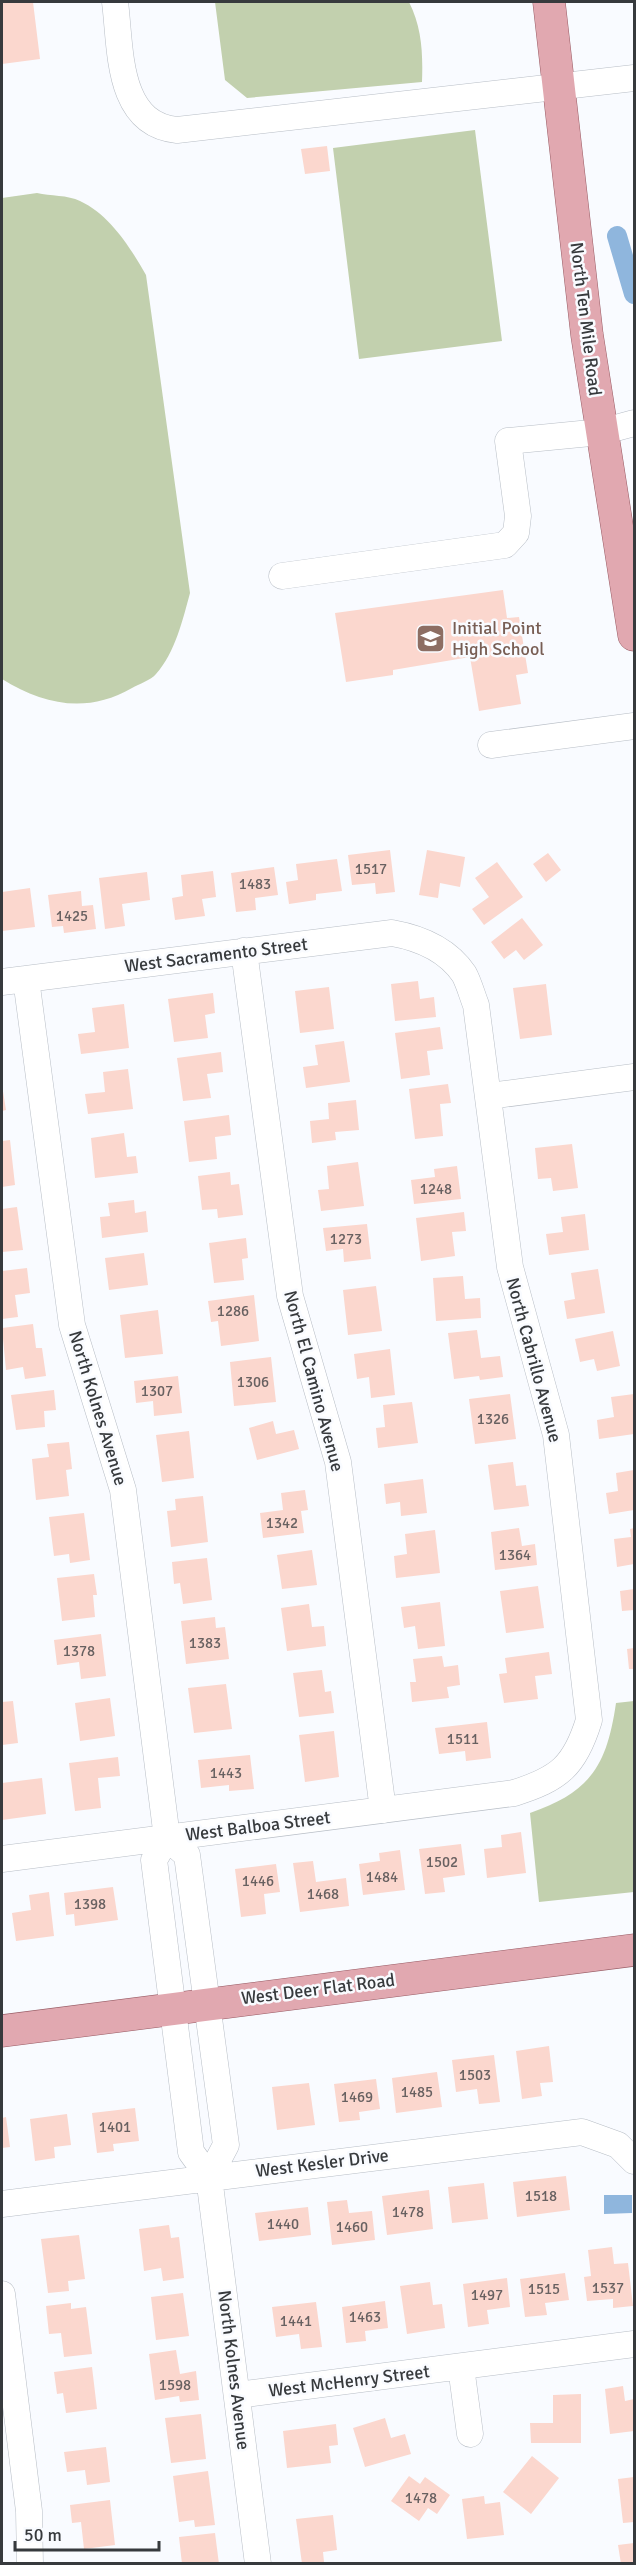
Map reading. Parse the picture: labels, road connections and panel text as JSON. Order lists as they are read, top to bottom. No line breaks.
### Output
{"streets":{"main road":["North Ten Mile Road","West Deer Flat Road"],"street":["West Sacramento Street","North Cabrillo Avenue","North El Camino Avenue","North Kolnes Avenue","West Balboa Street","West Kesler Drive","West McHenry Street"]},"crossings":[["West Sacramento Street","North Cabrillo Avenue"],["West Sacramento Street","North El Camino Avenue"],["West Sacramento Street","North Kolnes Avenue"],["North Cabrillo Avenue","West Balboa Street"],["North El Camino Avenue","West Balboa Street"],["North Kolnes Avenue","West Balboa Street"],["North Kolnes Avenue","West Deer Flat Road"],["North Kolnes Avenue","West Kesler Drive"],["North Kolnes Avenue","West McHenry Street"]],"places":{"school or university":["Initial Point High School"]},"house_numbers":["1517","1483","1425","1248","1273","1286","1306","1307","1326","1342","1364","1383","1378","1511","1443","1502","1484","1446","1468","1398","1503","1485","1469","1401","1518","1478","1440","1460","1537","1515","1497","1463","1441","1598","1478"],"scale_bar":"50 m"}
